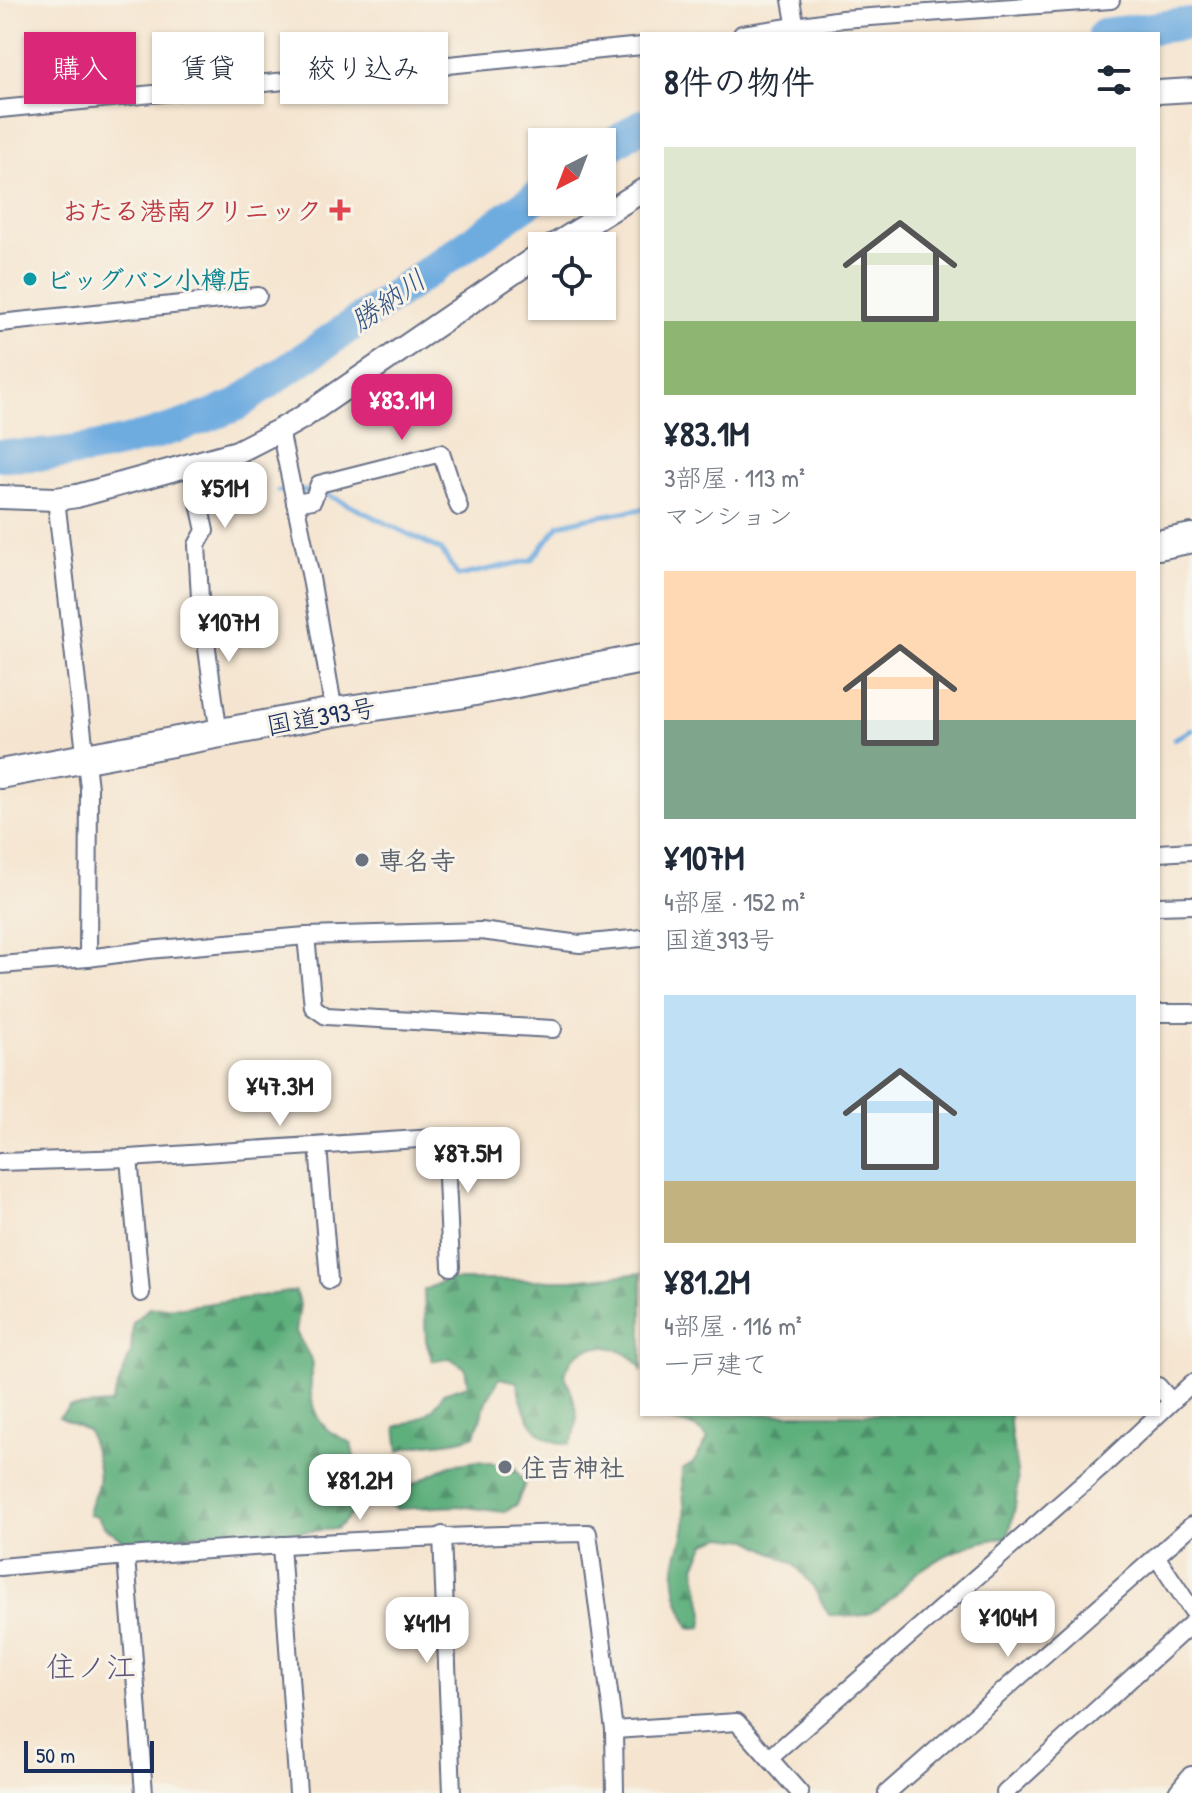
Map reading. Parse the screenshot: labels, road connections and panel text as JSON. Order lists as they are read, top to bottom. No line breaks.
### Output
{"streets":{"highway":["国道393号"]},"districts":["住ノ江"],"water":["勝納川"],"places":{"health":["おたる港南クリニック"],"other":["ビッグバン小樽店","専名寺","住吉神社"]},"scale_bar":"50 m","north":"bottom left","page":{"chip":["購入","賃貸","絞り込み"],"heading":"8件の物件","list":[{"name":"¥83.1M","note":"3部屋 · 113 m² · マンション"},{"name":"¥107M","note":"4部屋 · 152 m² · 国道393号"},{"name":"¥81.2M","note":"4部屋 · 116 m² · 一戸建て"}],"price":["¥83.1M","¥51M","¥107M","¥47.3M","¥87.5M","¥81.2M","¥104M","¥41M"],"scale":"50 m"}}
